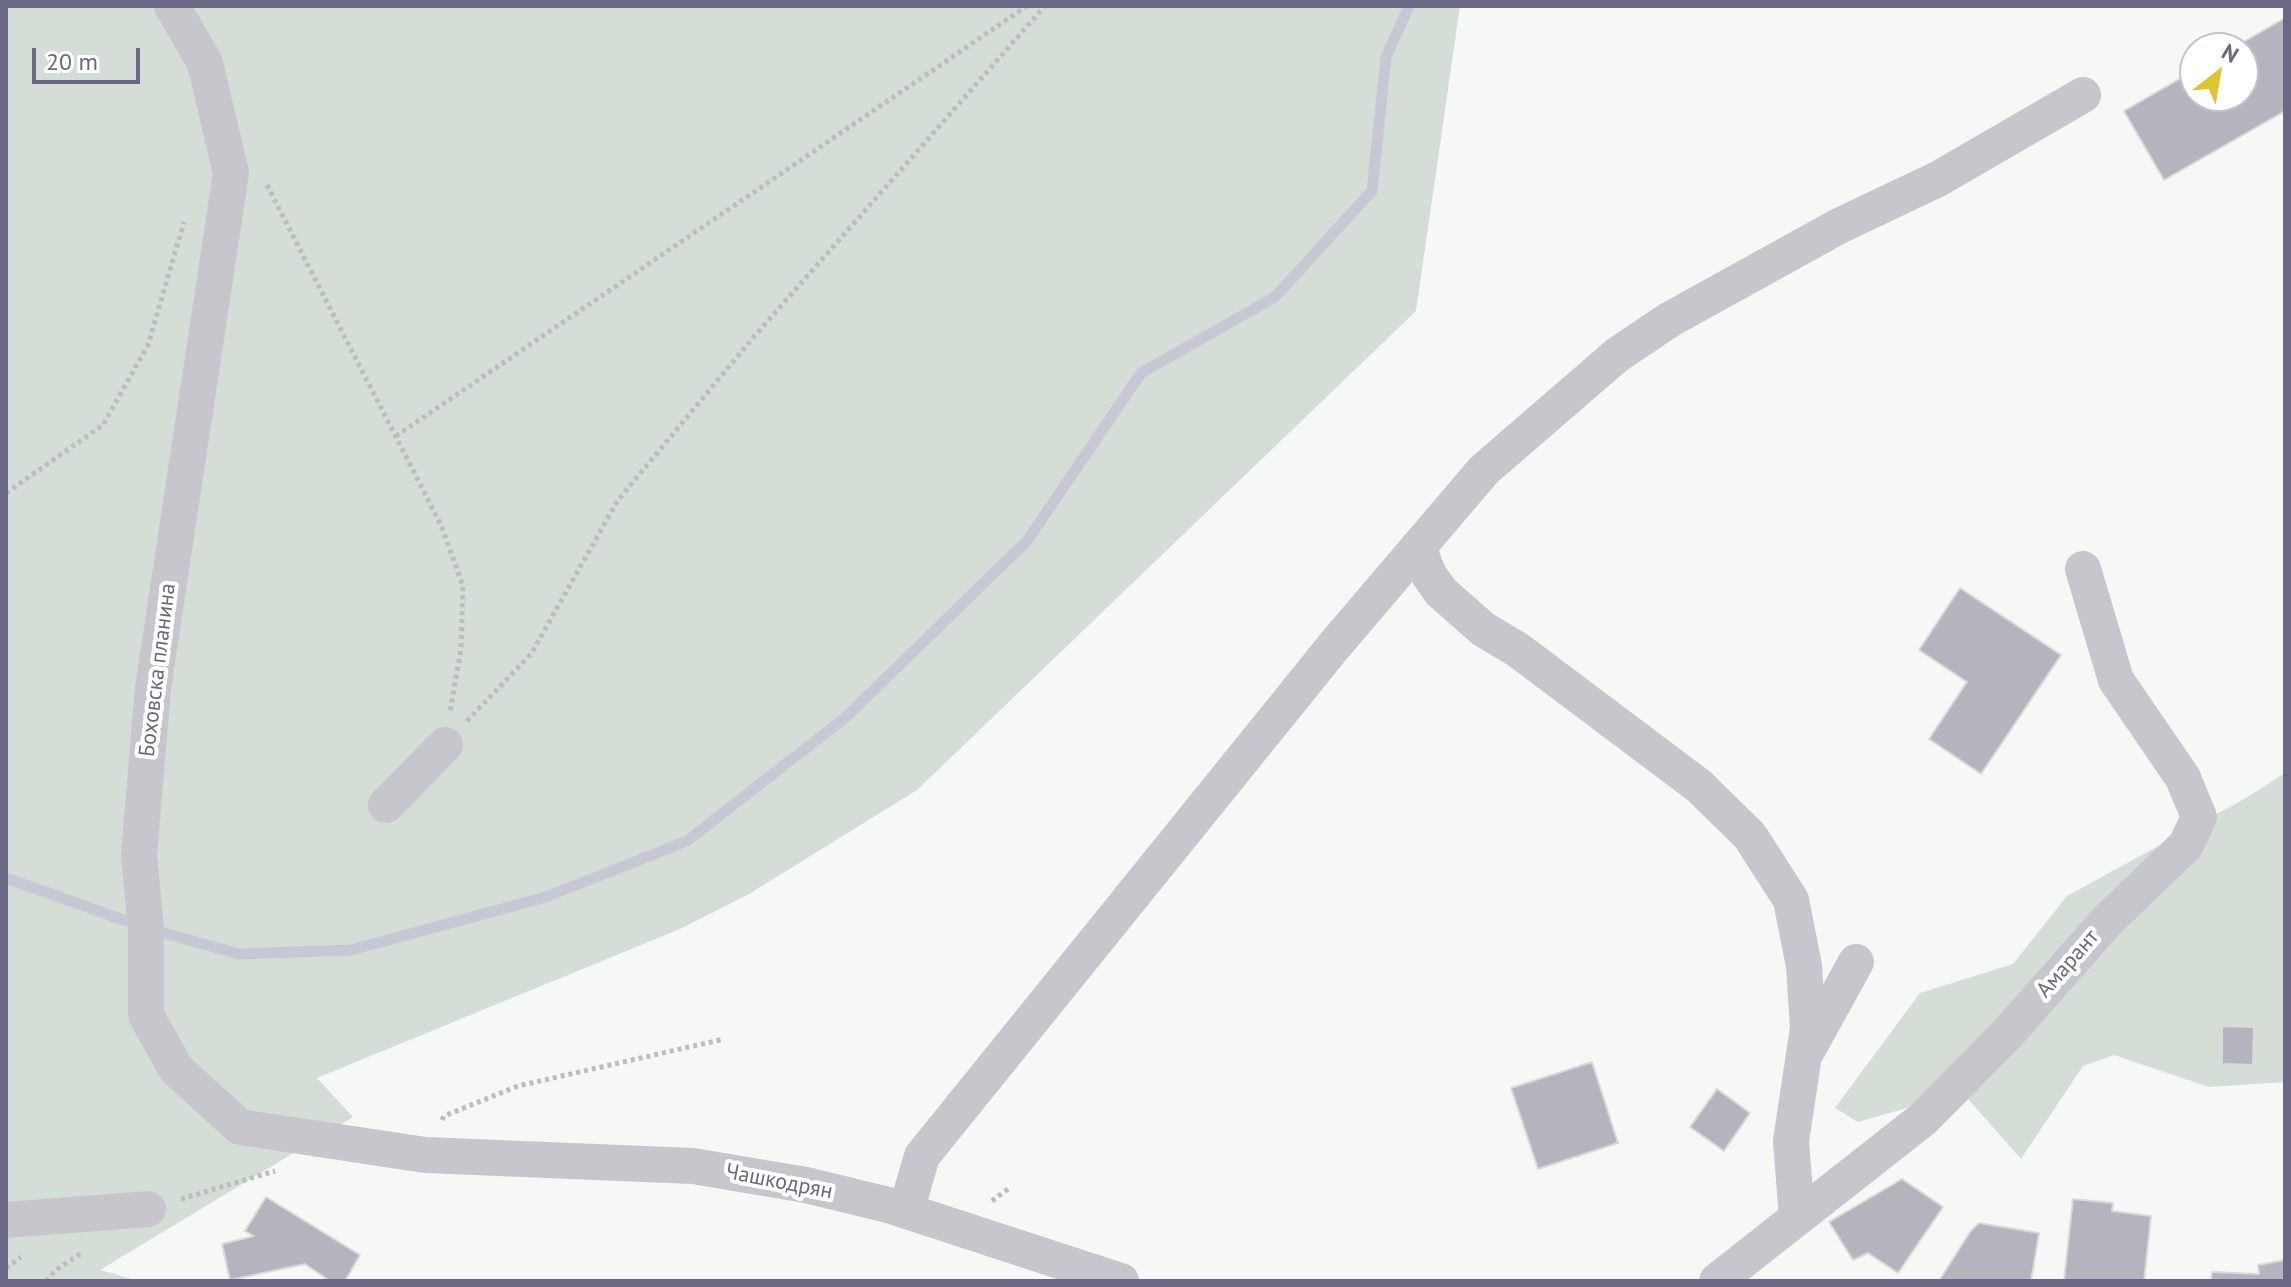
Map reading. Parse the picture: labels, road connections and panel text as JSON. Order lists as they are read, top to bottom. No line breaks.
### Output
{"streets":{"street":["Боховска планина","Амарант","Чашкодрян"]},"crossings":[["Боховска планина","Чашкодрян"]],"scale_bar":"20 m","north":"top right"}
